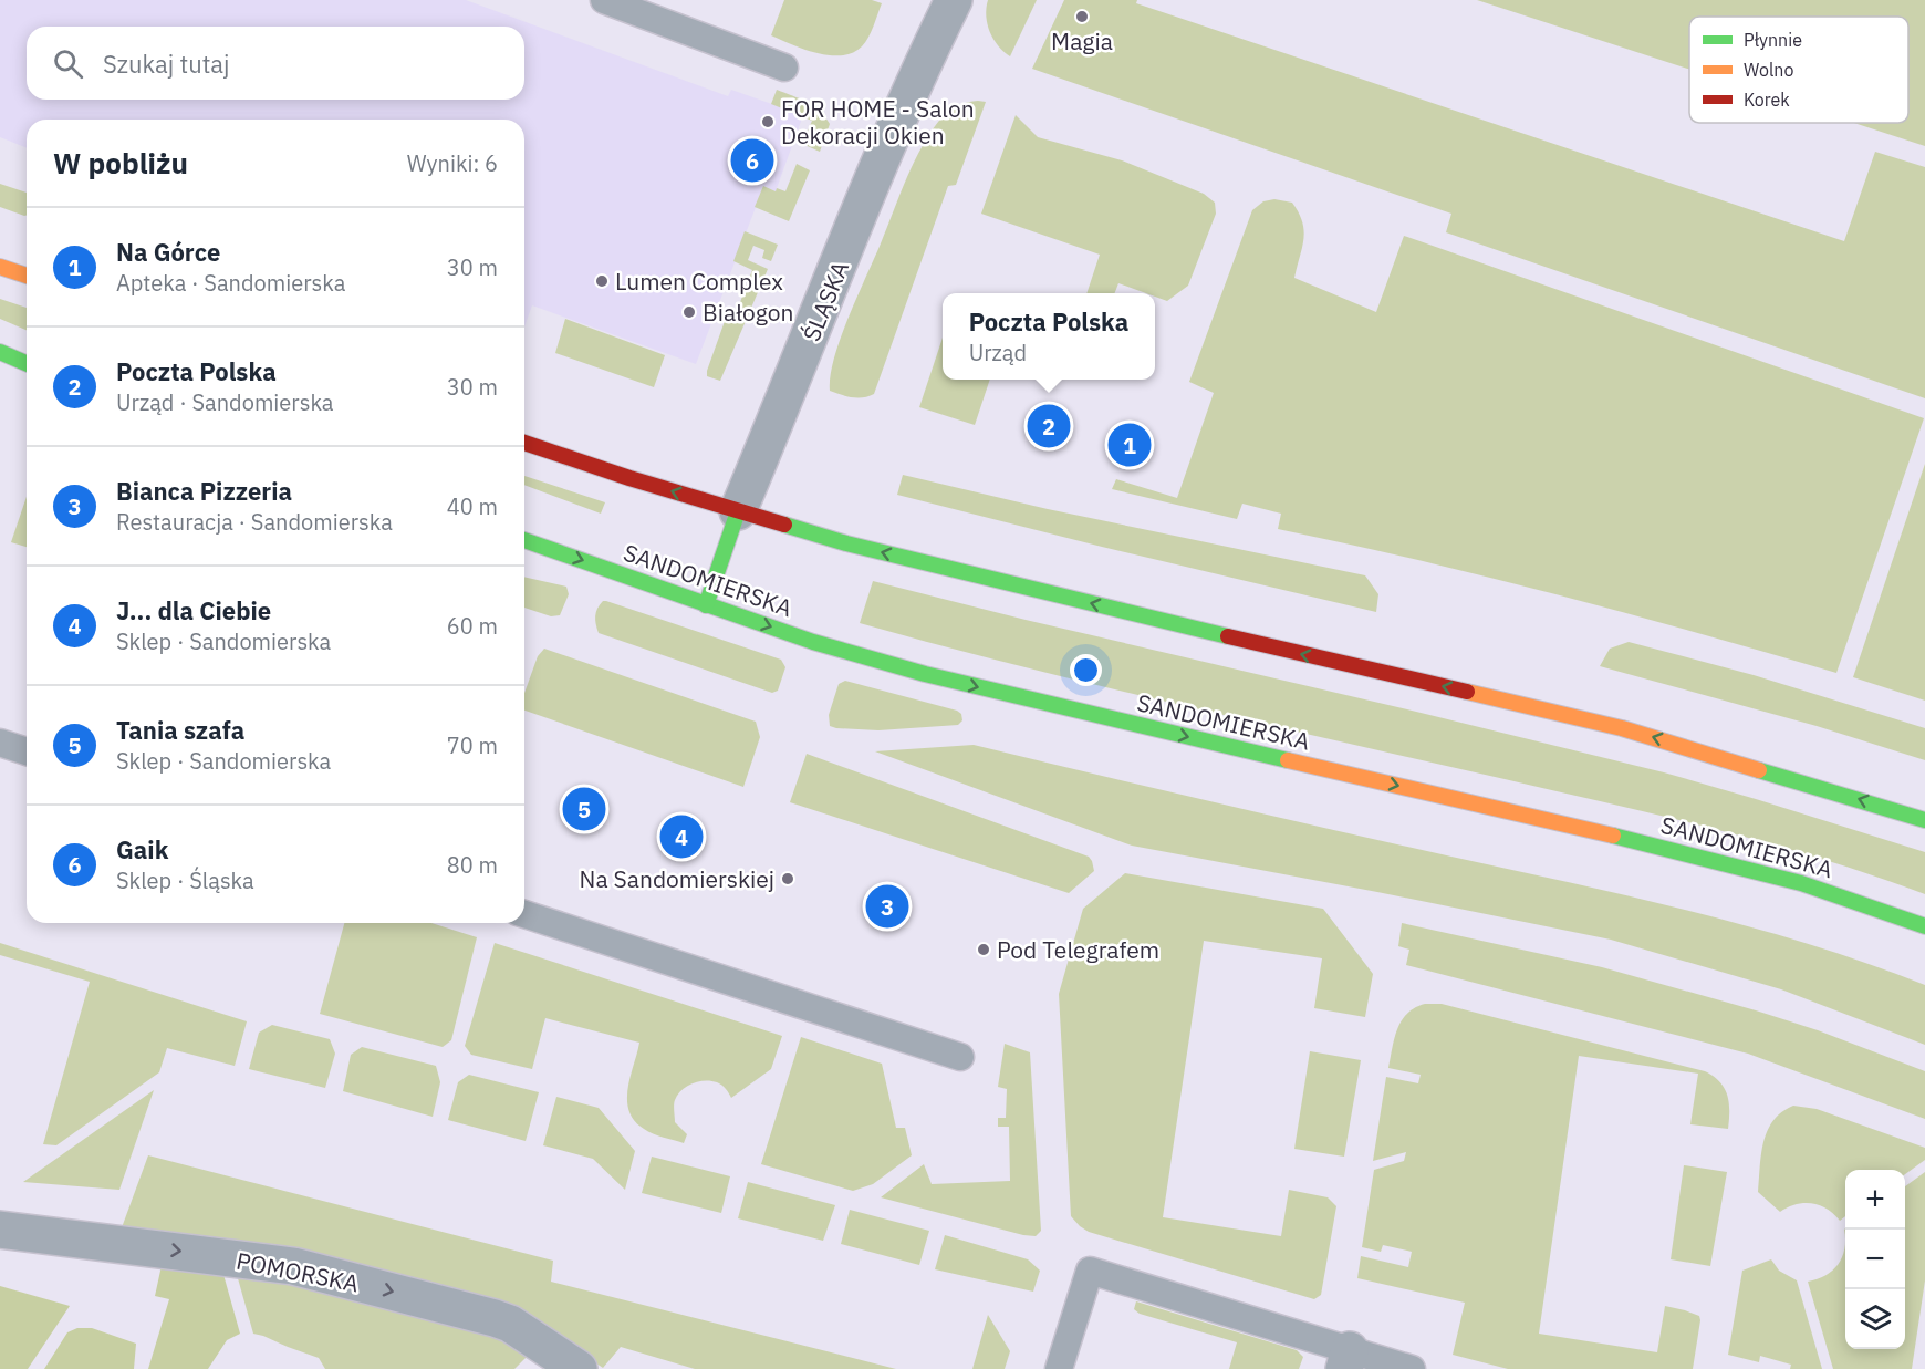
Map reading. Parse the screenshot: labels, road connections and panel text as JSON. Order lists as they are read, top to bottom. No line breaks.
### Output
{"streets":{"street":["ŚLĄSKA","SANDOMIERSKA","POMORSKA"]},"crossings":[["ŚLĄSKA","SANDOMIERSKA"]],"one_way":["POMORSKA"],"places":["Magia","FOR HOME - Salon Dekoracji Okien","Lumen Complex","Białogon","Na Sandomierskiej","Pod Telegrafem"],"legend":["Płynnie","Wolno","Korek"],"page":{"search":"Szukaj tutaj","heading":["W pobliżu","Wyniki: 6"],"pins":["6","2","1","5","4","3"],"list":[{"mark":"1","name":"Na Górce","note":"Apteka · Sandomierska","value":"30 m"},{"mark":"2","name":"Poczta Polska","note":"Urząd · Sandomierska","value":"30 m"},{"mark":"3","name":"Bianca Pizzeria","note":"Restauracja · Sandomierska","value":"40 m"},{"mark":"4","name":"J... dla Ciebie","note":"Sklep · Sandomierska","value":"60 m"},{"mark":"5","name":"Tania szafa","note":"Sklep · Sandomierska","value":"70 m"},{"mark":"6","name":"Gaik","note":"Sklep · Śląska","value":"80 m"}],"popup":["Poczta Polska","Urząd"],"map_buttons":["+","−"]}}
